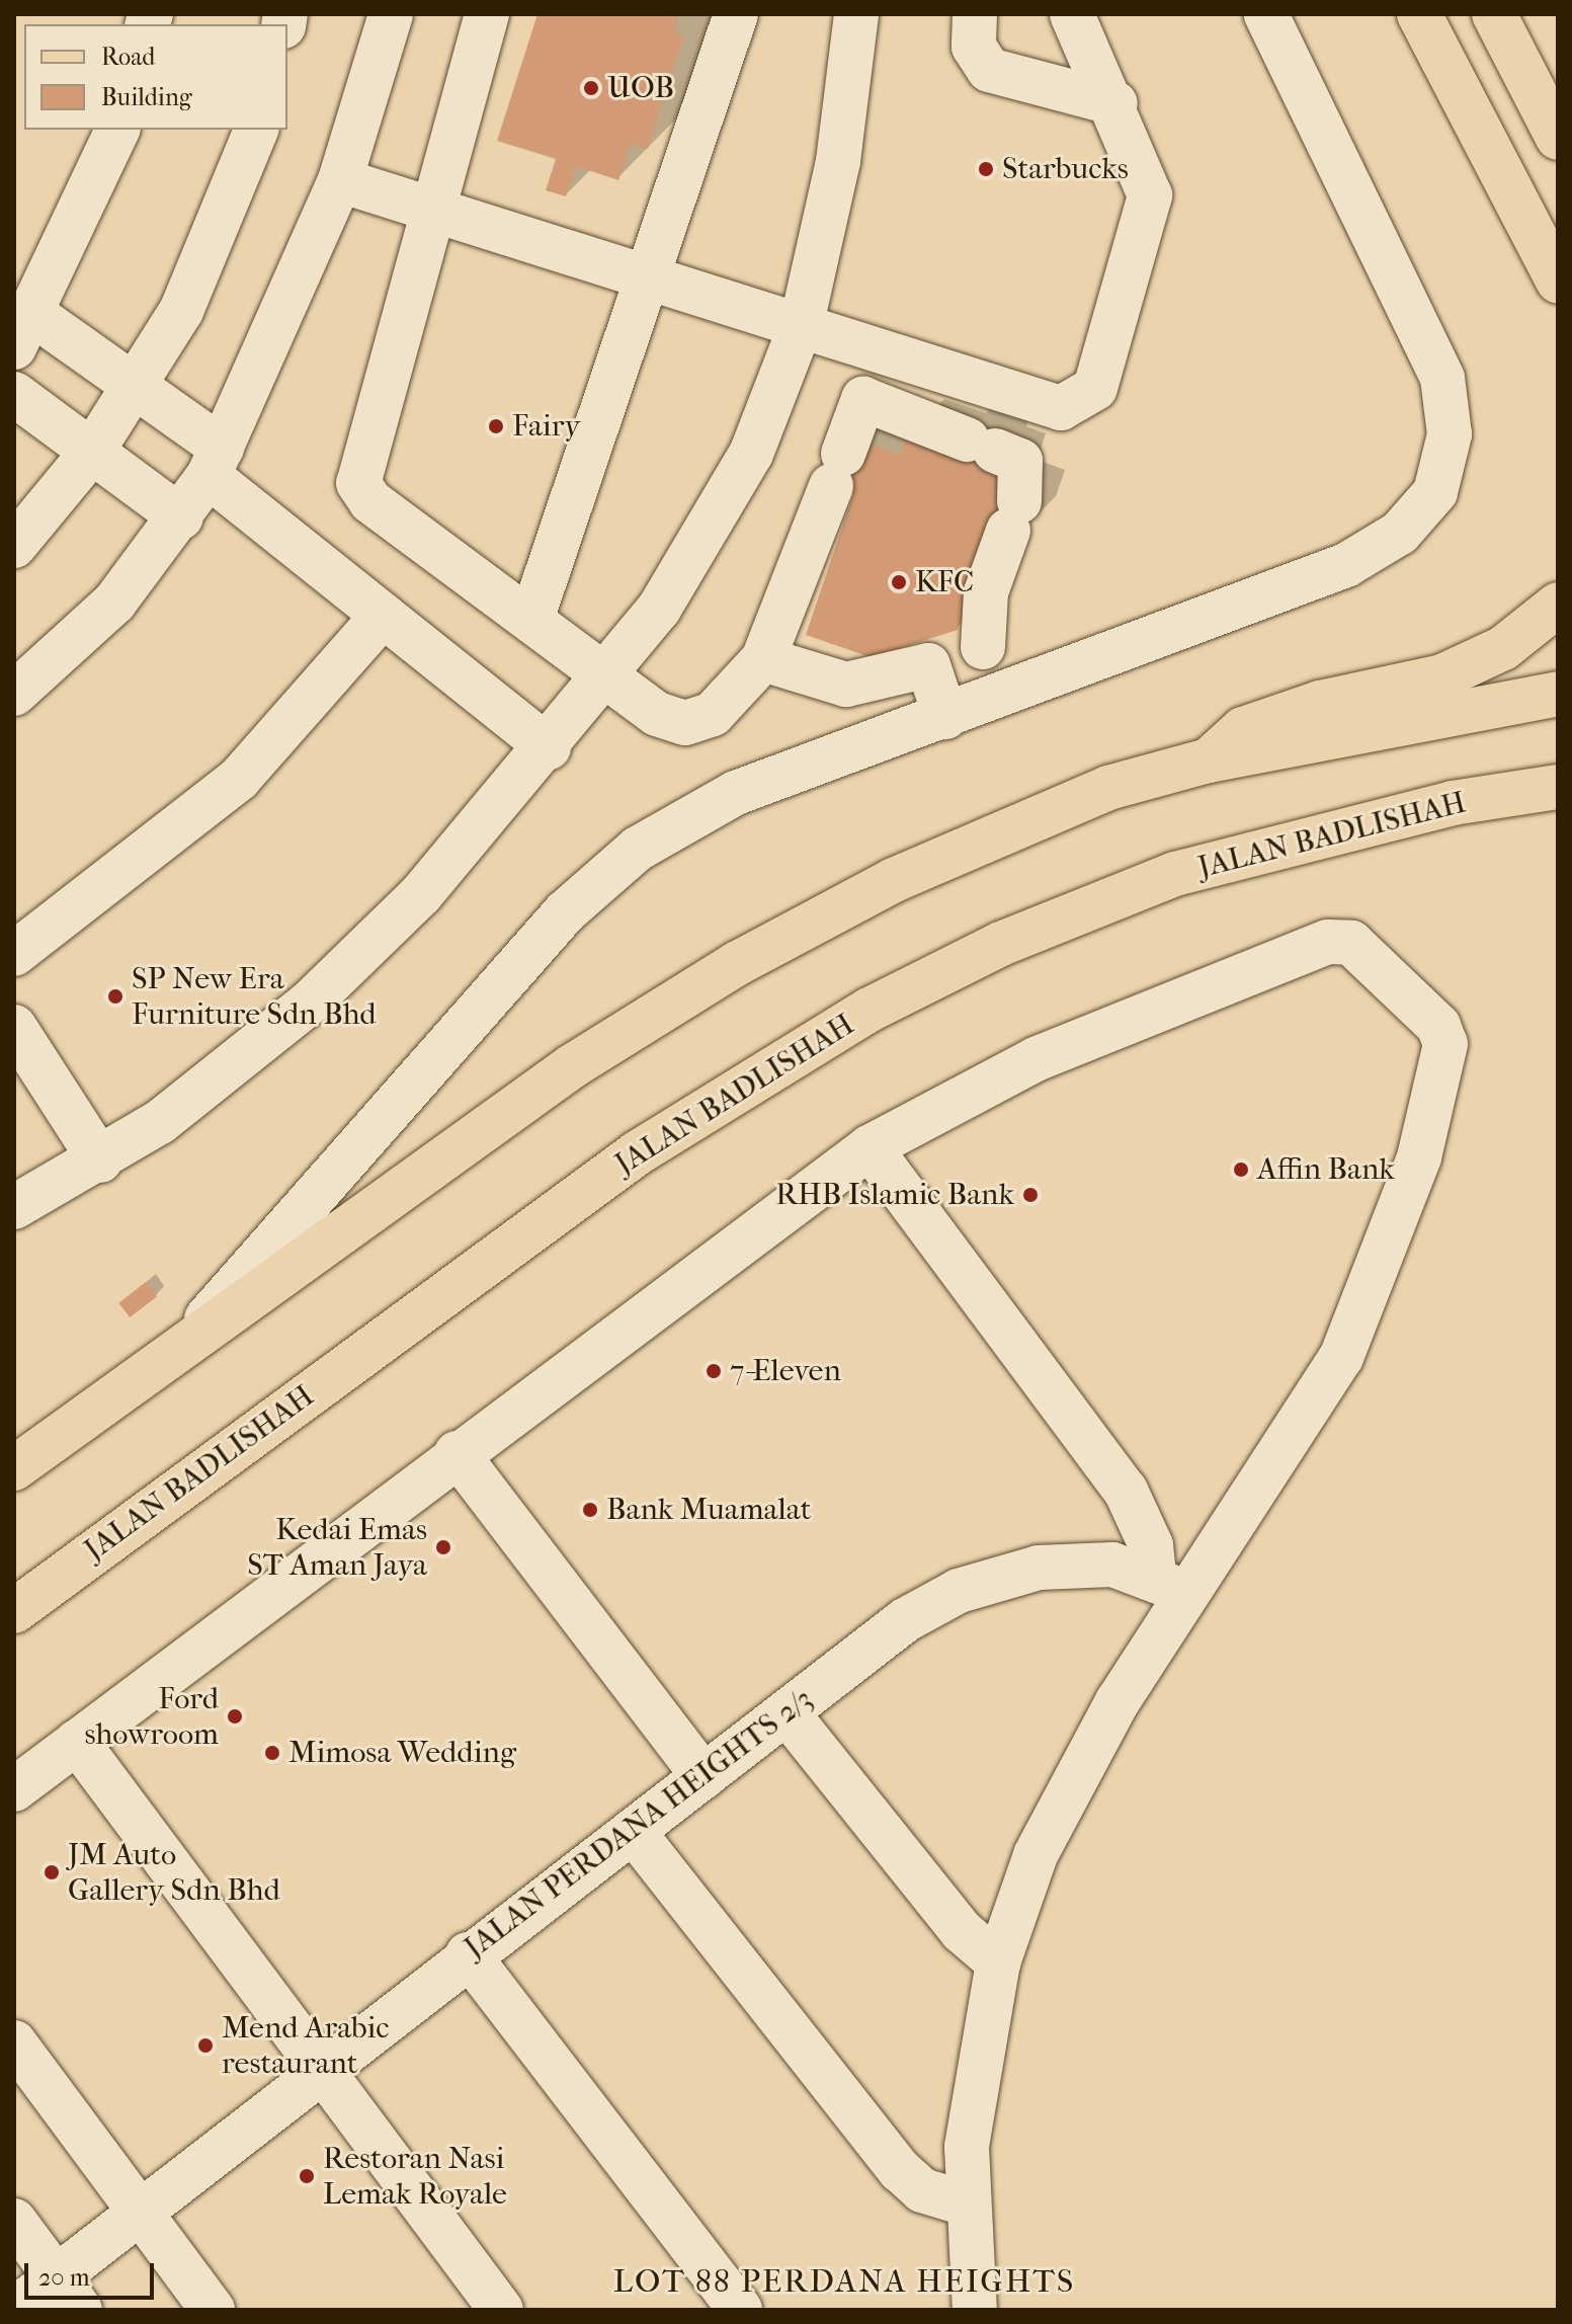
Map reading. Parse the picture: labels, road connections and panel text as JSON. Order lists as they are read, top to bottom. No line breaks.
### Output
{"streets":{"main road":["JALAN BADLISHAH"],"street":["JALAN PERDANA HEIGHTS 2/3"]},"districts":["LOT 88 PERDANA HEIGHTS"],"places":["UOB","Starbucks","Fairy","KFC","SP New Era Furniture Sdn Bhd","Affin Bank","RHB Islamic Bank","7-Eleven","Bank Muamalat","Kedai Emas ST Aman Jaya","Ford showroom","Mimosa Wedding","JM Auto Gallery Sdn Bhd","Mend Arabic restaurant","Restoran Nasi Lemak Royale"],"legend":["Road","Building"],"scale_bar":"20 m"}
